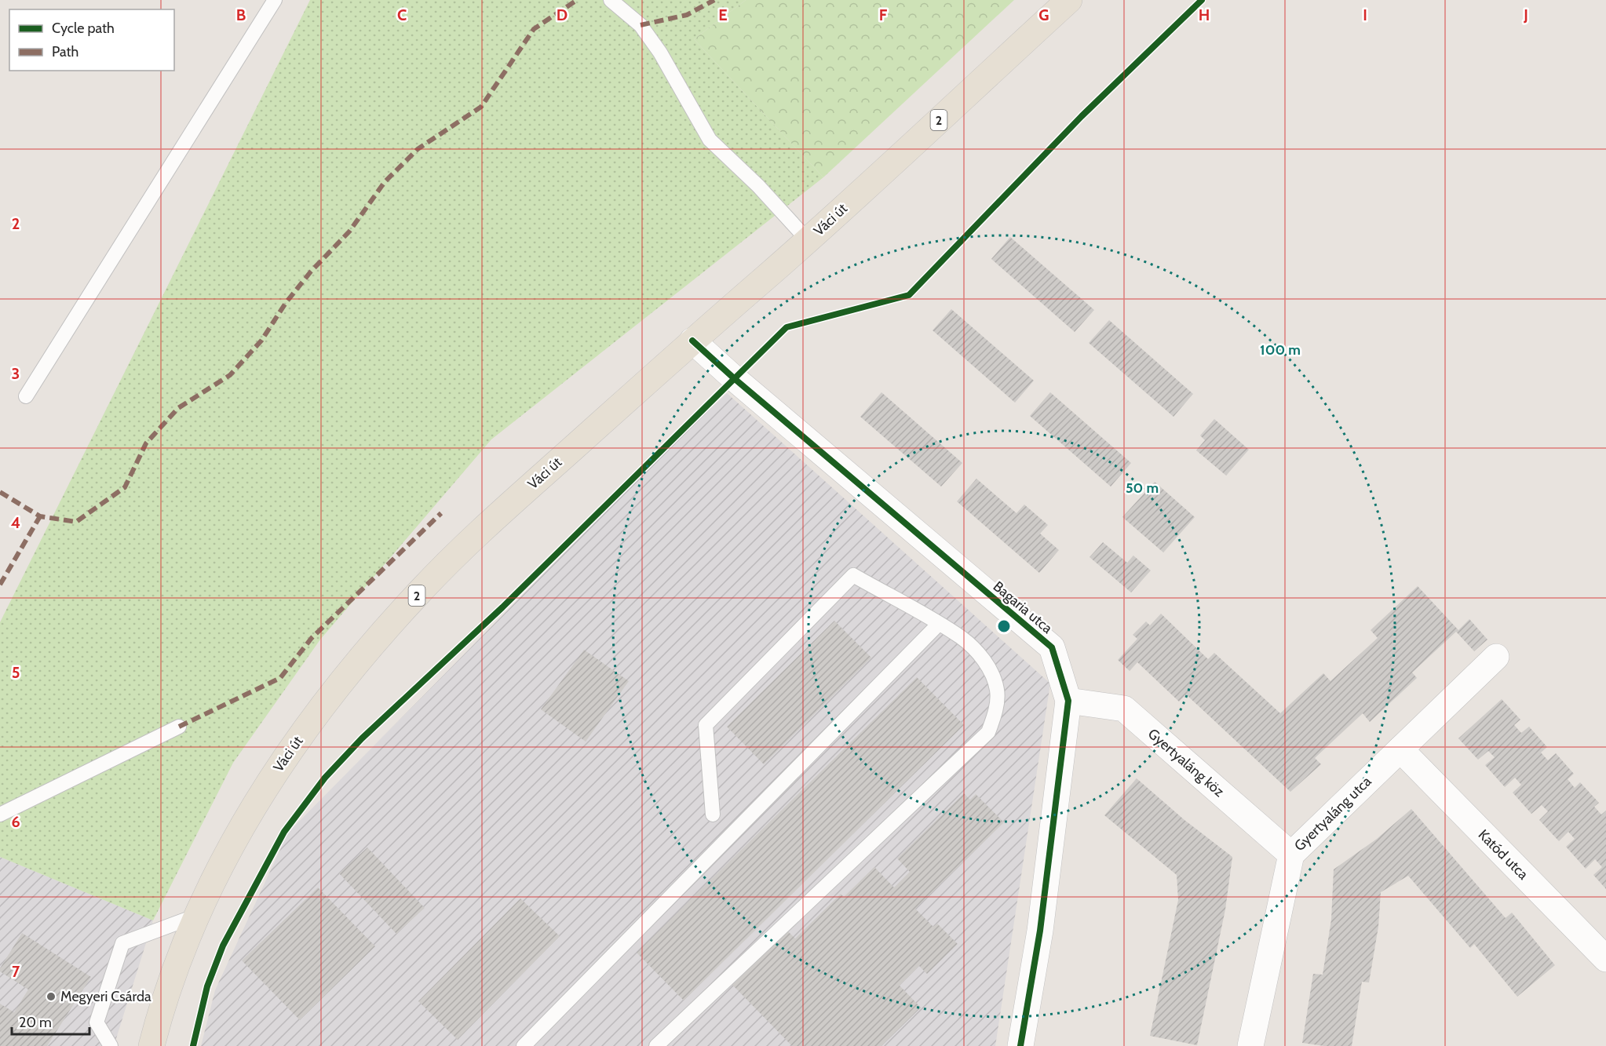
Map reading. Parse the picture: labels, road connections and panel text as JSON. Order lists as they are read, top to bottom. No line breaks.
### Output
{"streets":{"main road":["2","Váci út"],"street":["Bagaria utca","Gyertyaláng köz","Gyertyaláng utca","Katód utca"]},"crossings":[["Váci út","Bagaria utca"],["Bagaria utca","Gyertyaláng köz"],["Gyertyaláng köz","Gyertyaláng utca"],["Gyertyaláng utca","Katód utca"]],"places":["Megyeri Csárda"],"legend":["Cycle path","Path"],"scale_bar":"20 m","grid":{"columns":["B","C","D","E","F","G","H","I","J"],"rows":["2","3","4","5","6","7"]},"rings":["100 m","50 m"]}
